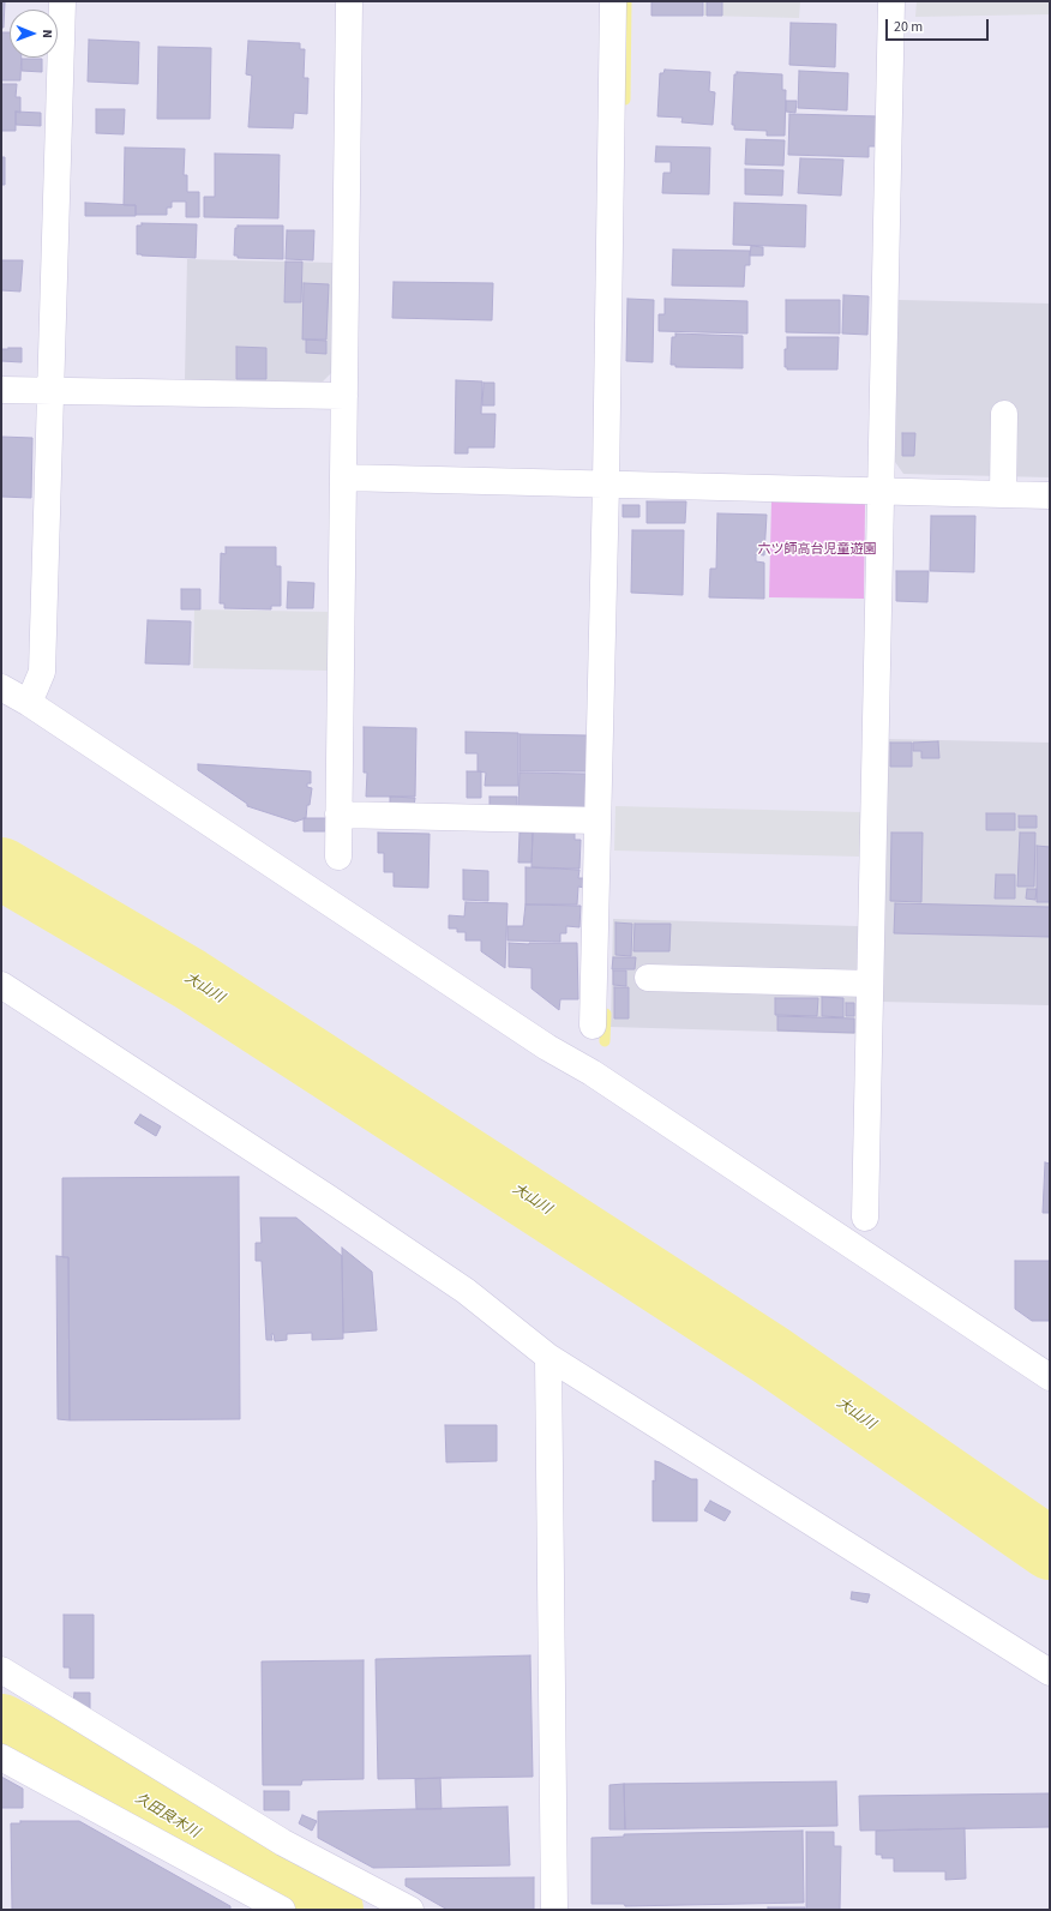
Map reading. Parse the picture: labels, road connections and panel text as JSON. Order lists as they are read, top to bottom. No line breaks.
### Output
{"water":["大山川","久田良木川"],"parks":["六ツ師高台児童遊園"],"scale_bar":"20 m","north":"right"}
